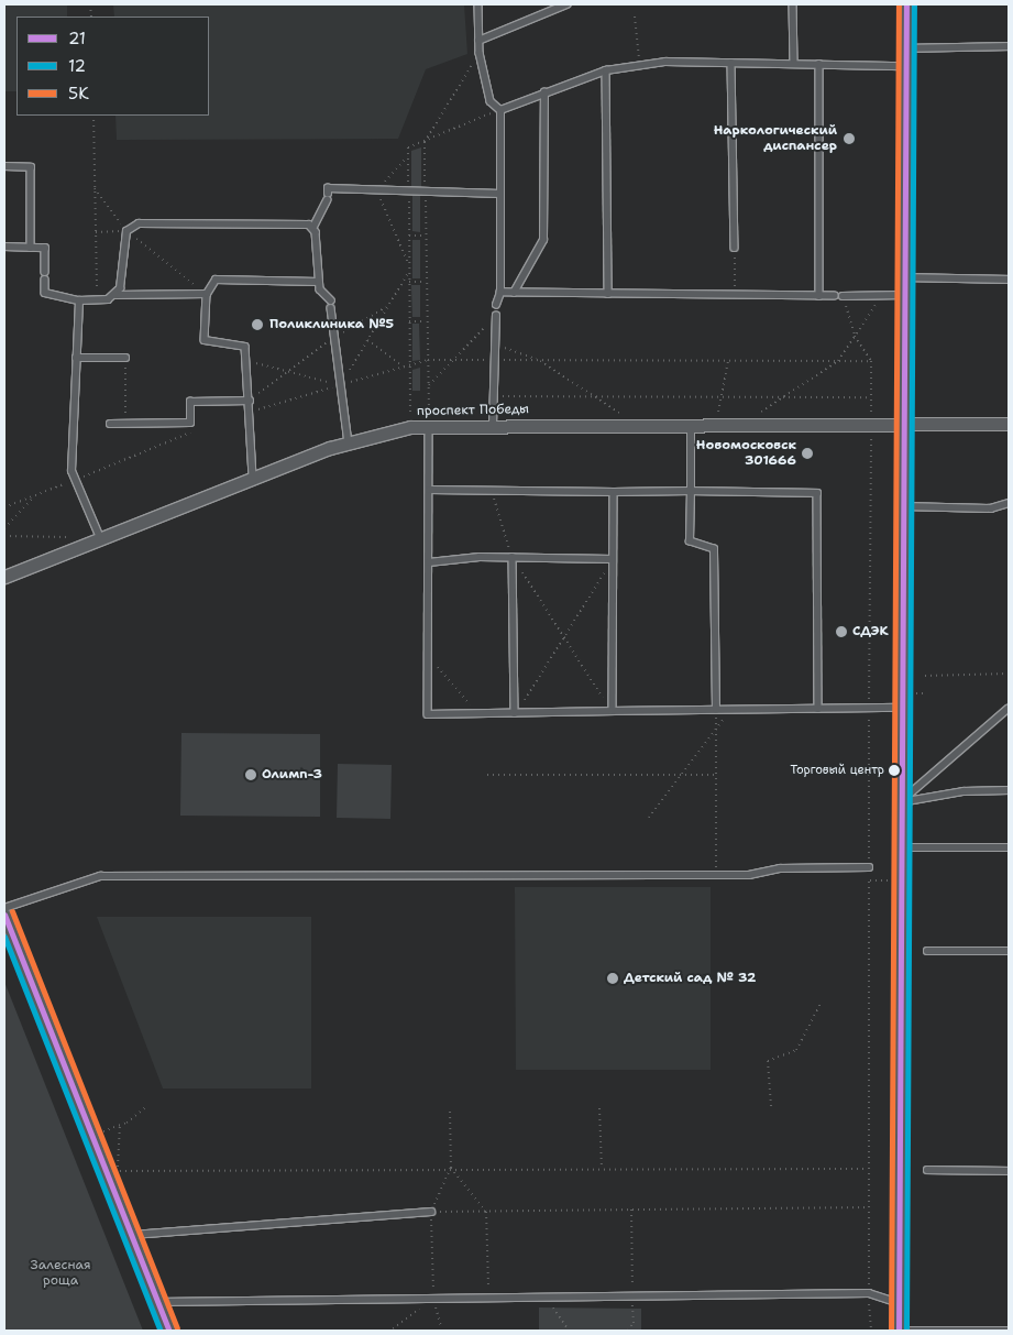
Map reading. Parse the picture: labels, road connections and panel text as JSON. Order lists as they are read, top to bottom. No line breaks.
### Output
{"streets":{"street":["проспект Победы"]},"parks":["Залесная роща"],"places":["Наркологический диспансер","Поликлиника №5","Новомосковск 301666","СДЭК","Торговый центр","Олимп-3","Детский сад № 32"],"lines":["transit line 21","transit line 12","transit line 5К"],"legend":["21","12","5К"]}
